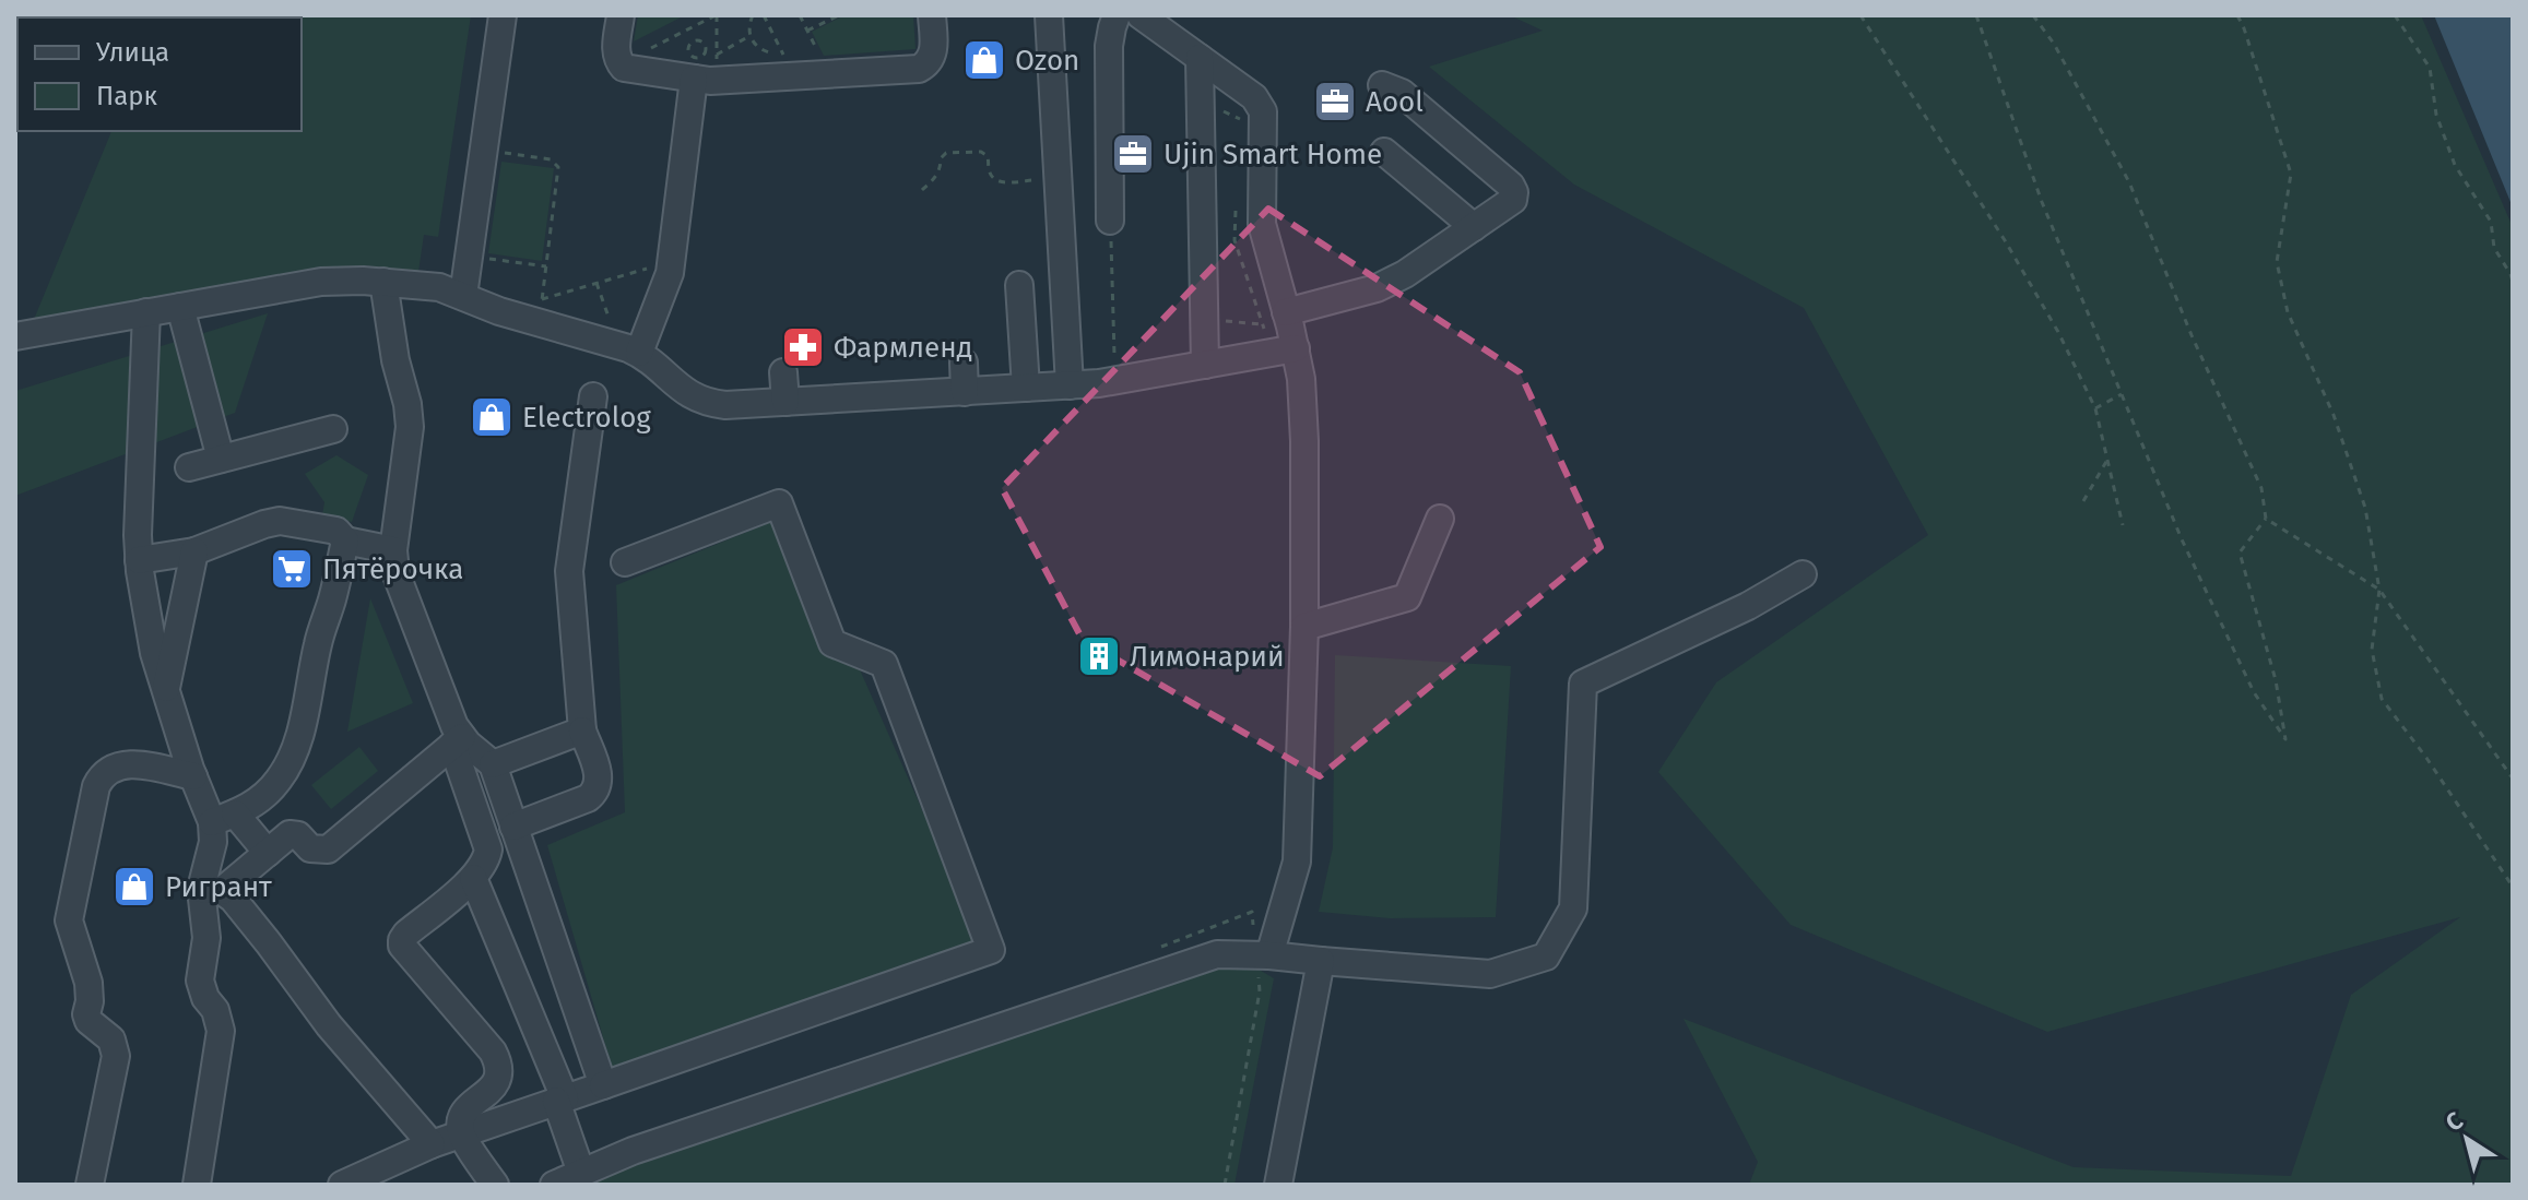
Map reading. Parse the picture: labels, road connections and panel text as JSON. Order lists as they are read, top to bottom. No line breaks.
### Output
{"places":{"shop":["Ozon","Electrolog","Ригрант"],"office":["Aool","Ujin Smart Home"],"pharmacy":["Фармленд"],"supermarket":["Пятёрочка"],"building":["Лимонарий"]},"legend":["Улица","Парк"],"north":"top left"}
